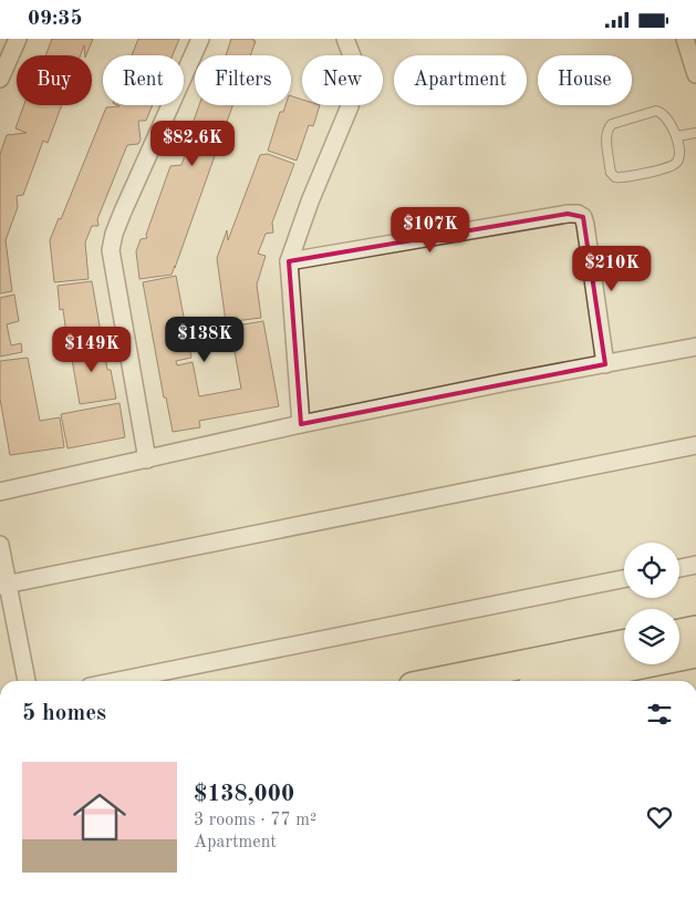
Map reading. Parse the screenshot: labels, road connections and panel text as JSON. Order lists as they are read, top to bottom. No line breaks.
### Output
{"page":{"status":"09:35","chip":["Buy","Rent","Filters","New","Apartment","House"],"price":["$82.6K","$107K","$210K","$138K","$149K"],"heading":"5 homes","list":[{"name":"$138,000","note":"3 rooms · 77 m² · Apartment"}]}}
